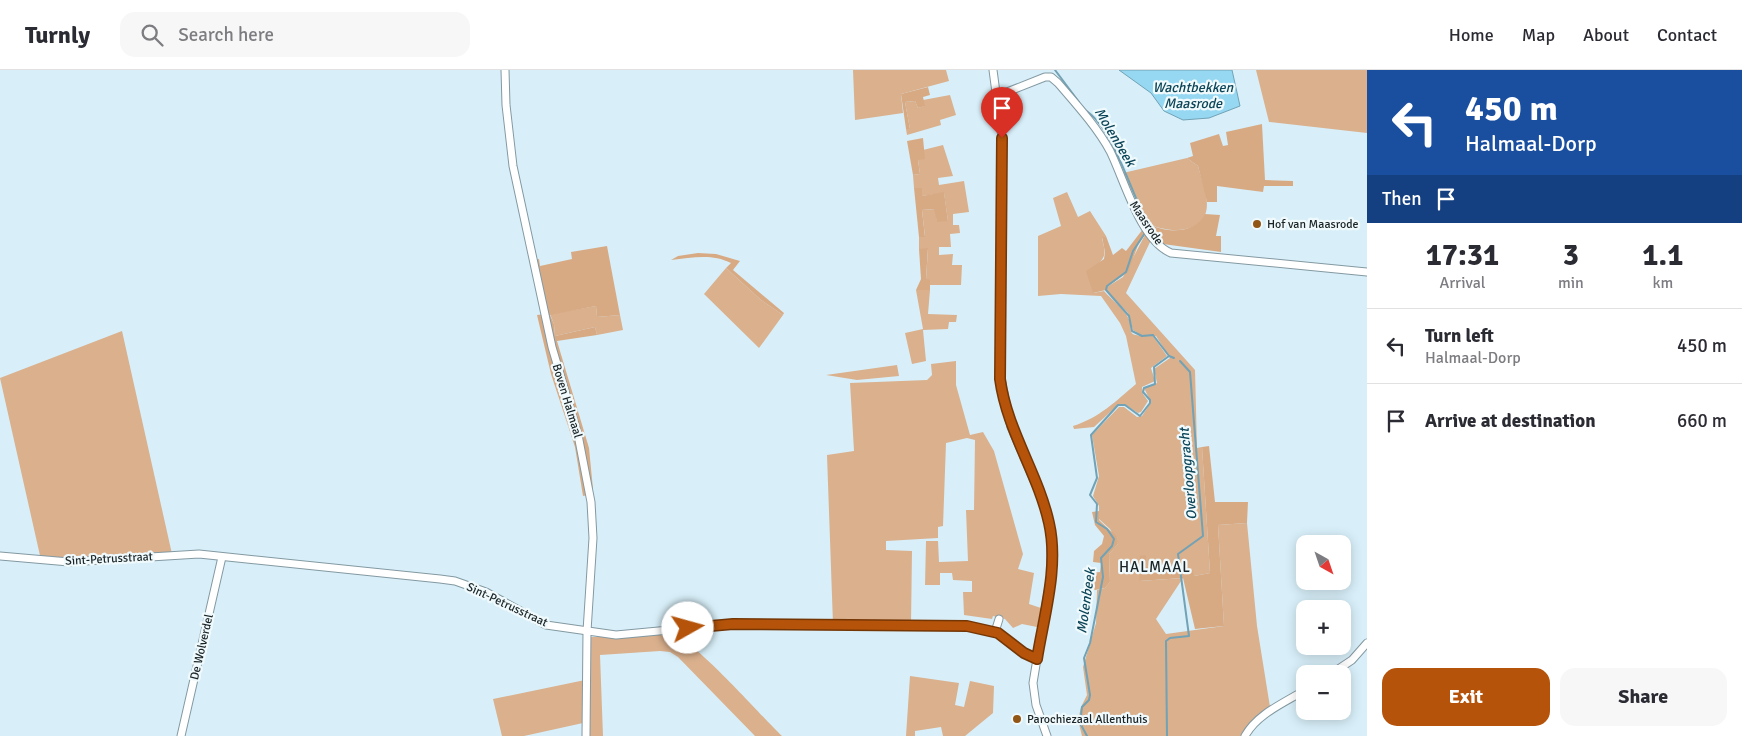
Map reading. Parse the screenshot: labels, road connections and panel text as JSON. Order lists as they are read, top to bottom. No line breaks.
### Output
{"streets":{"street":["Maasrode","Boven Halmaal","Sint-Petrusstraat","De Wolverdel"]},"crossings":[["Boven Halmaal","Sint-Petrusstraat"],["Sint-Petrusstraat","De Wolverdel"]],"districts":["HALMAAL"],"water":["Wachtbekken Maasrode","Molenbeek","Overloopgracht"],"places":["Hof van Maasrode","Parochiezaal Allenthuis"],"north":"bottom right","page":{"header":"Turnly","search":"Search here","nav":["Home","Map","About","Contact"],"turn":["450 m","Halmaal-Dorp"],"then":"Then","eta":["17:31","Arrival","3","min","1.1","km"],"list":[{"name":"Turn left","note":"Halmaal-Dorp","value":"450 m"},{"name":"Arrive at destination","value":"660 m"}],"map_buttons":["+","−"],"buttons":["Exit","Share"]}}
